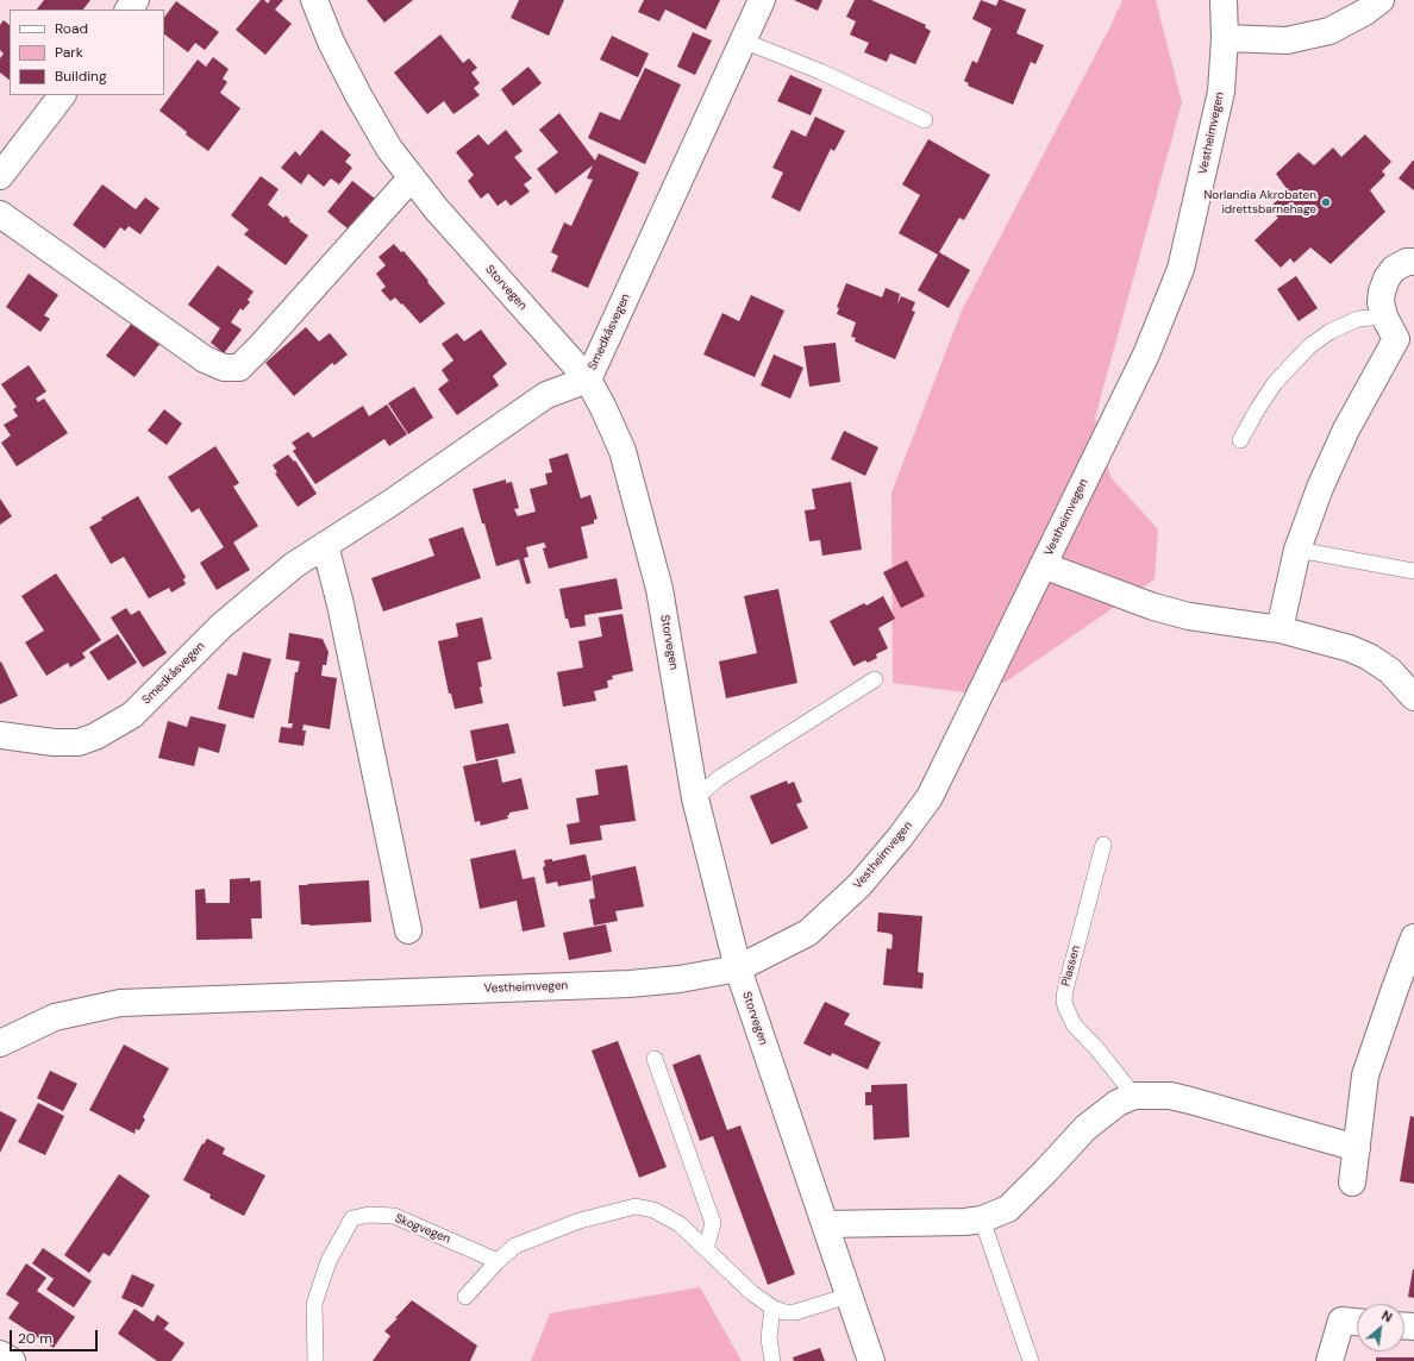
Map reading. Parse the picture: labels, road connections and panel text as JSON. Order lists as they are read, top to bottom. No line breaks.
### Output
{"streets":{"street":["Vestheimvegen","Storvegen","Smedkåsvegen"],"lane":["Plassen","Skogvegen"]},"crossings":[["Vestheimvegen","Storvegen"],["Storvegen","Smedkåsvegen"]],"places":["Norlandia Akrobaten idrettsbarnehage"],"legend":["Road","Park","Building"],"scale_bar":"20 m","north":"top right"}
